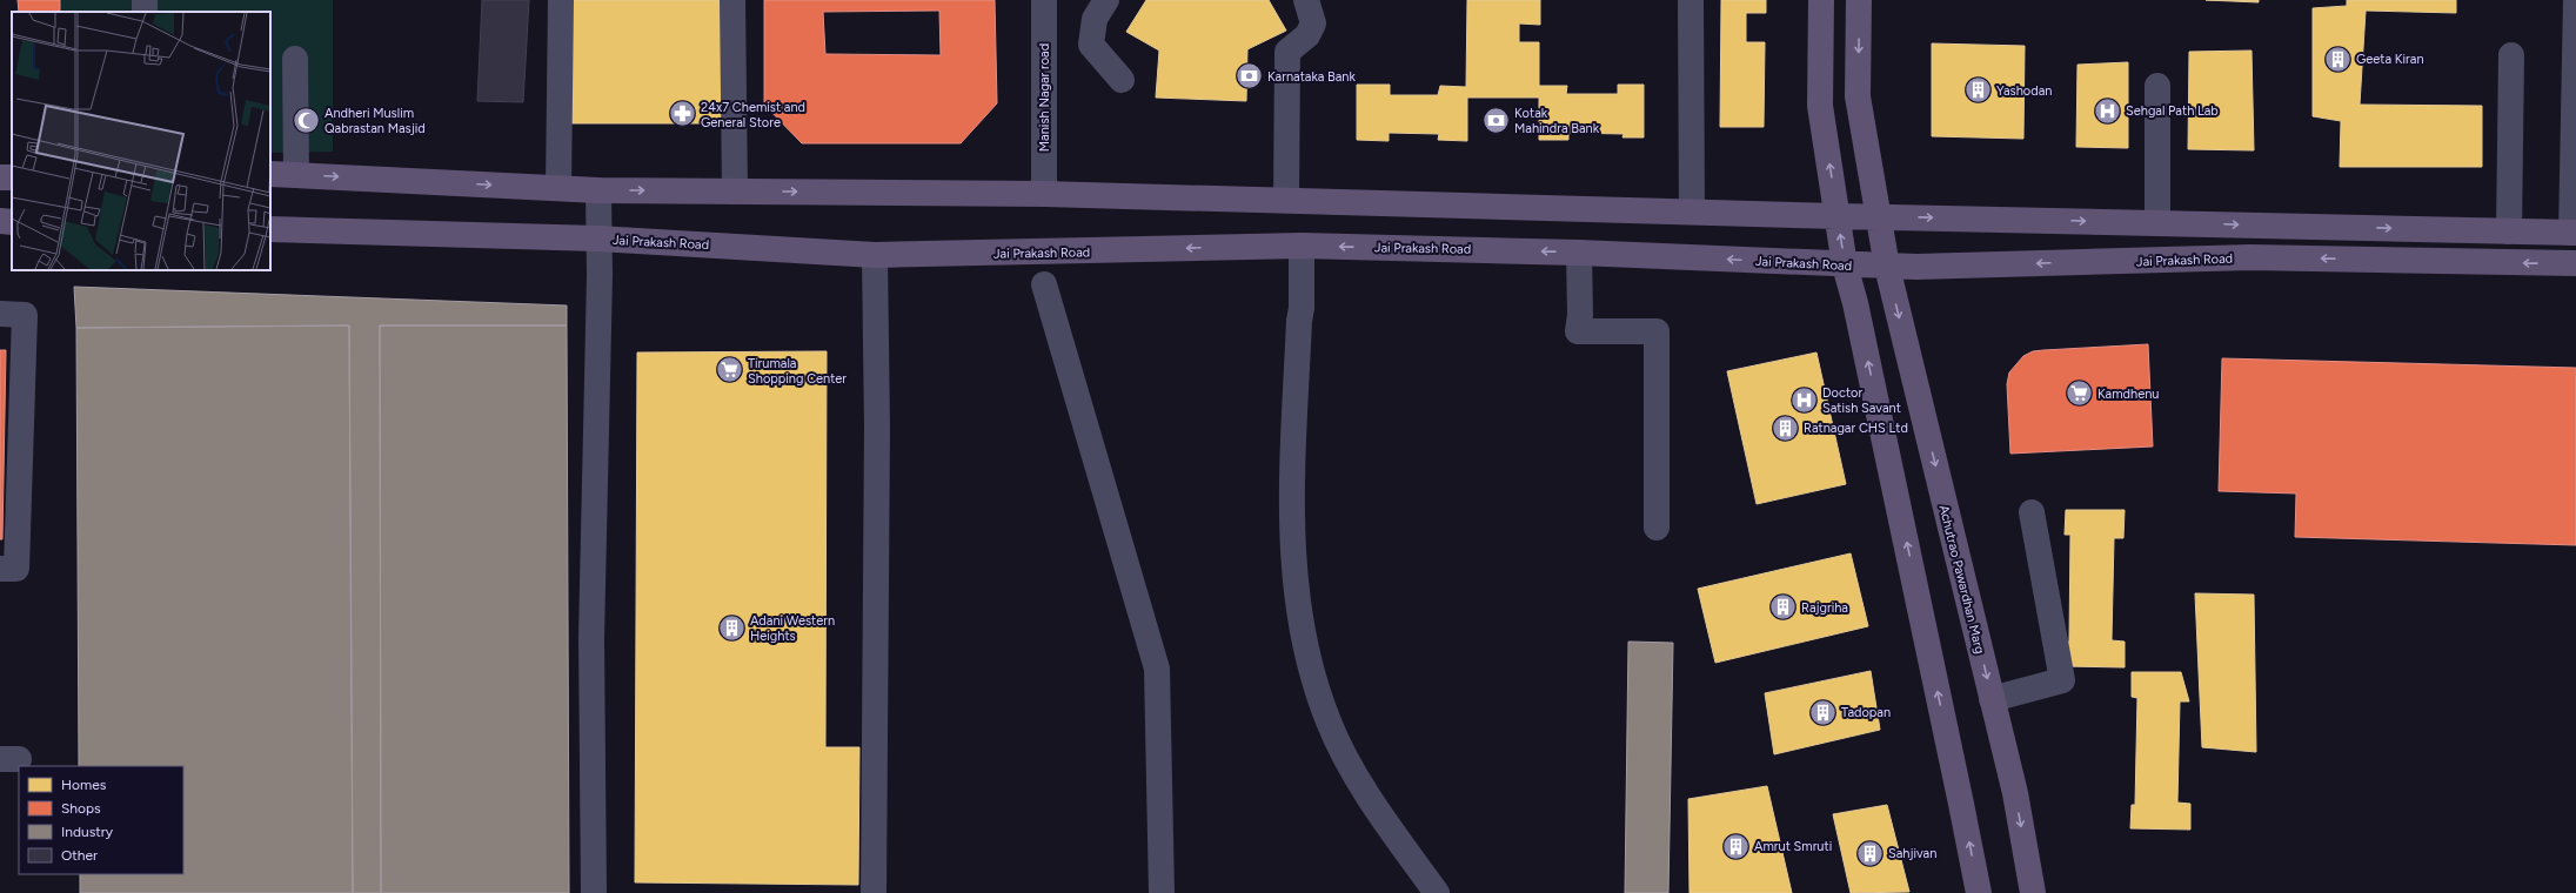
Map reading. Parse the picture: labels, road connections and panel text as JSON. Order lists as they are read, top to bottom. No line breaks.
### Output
{"streets":{"main road":["Jai Prakash Road","Achutrao Pawardhan Marg"],"street":["Manish Nagar road"]},"crossings":[["Jai Prakash Road","Achutrao Pawardhan Marg"]],"places":{"building":["Geeta Kiran","Yashodan","Ratnagar CHS Ltd","Rajgriha","Adani Western Heights","Tadopan","Amrut Smruti","Sahjivan"],"bank":["Karnataka Bank","Kotak Mahindra Bank"],"hospital":["Sehgal Path Lab","Doctor Satish Savant"],"pharmacy":["24x7 Chemist and General Store"],"mosque":["Andheri Muslim Qabrastan Masjid"],"supermarket":["Tirumala Shopping Center","Kamdhenu"]},"legend":["Homes","Shops","Industry","Other"]}
